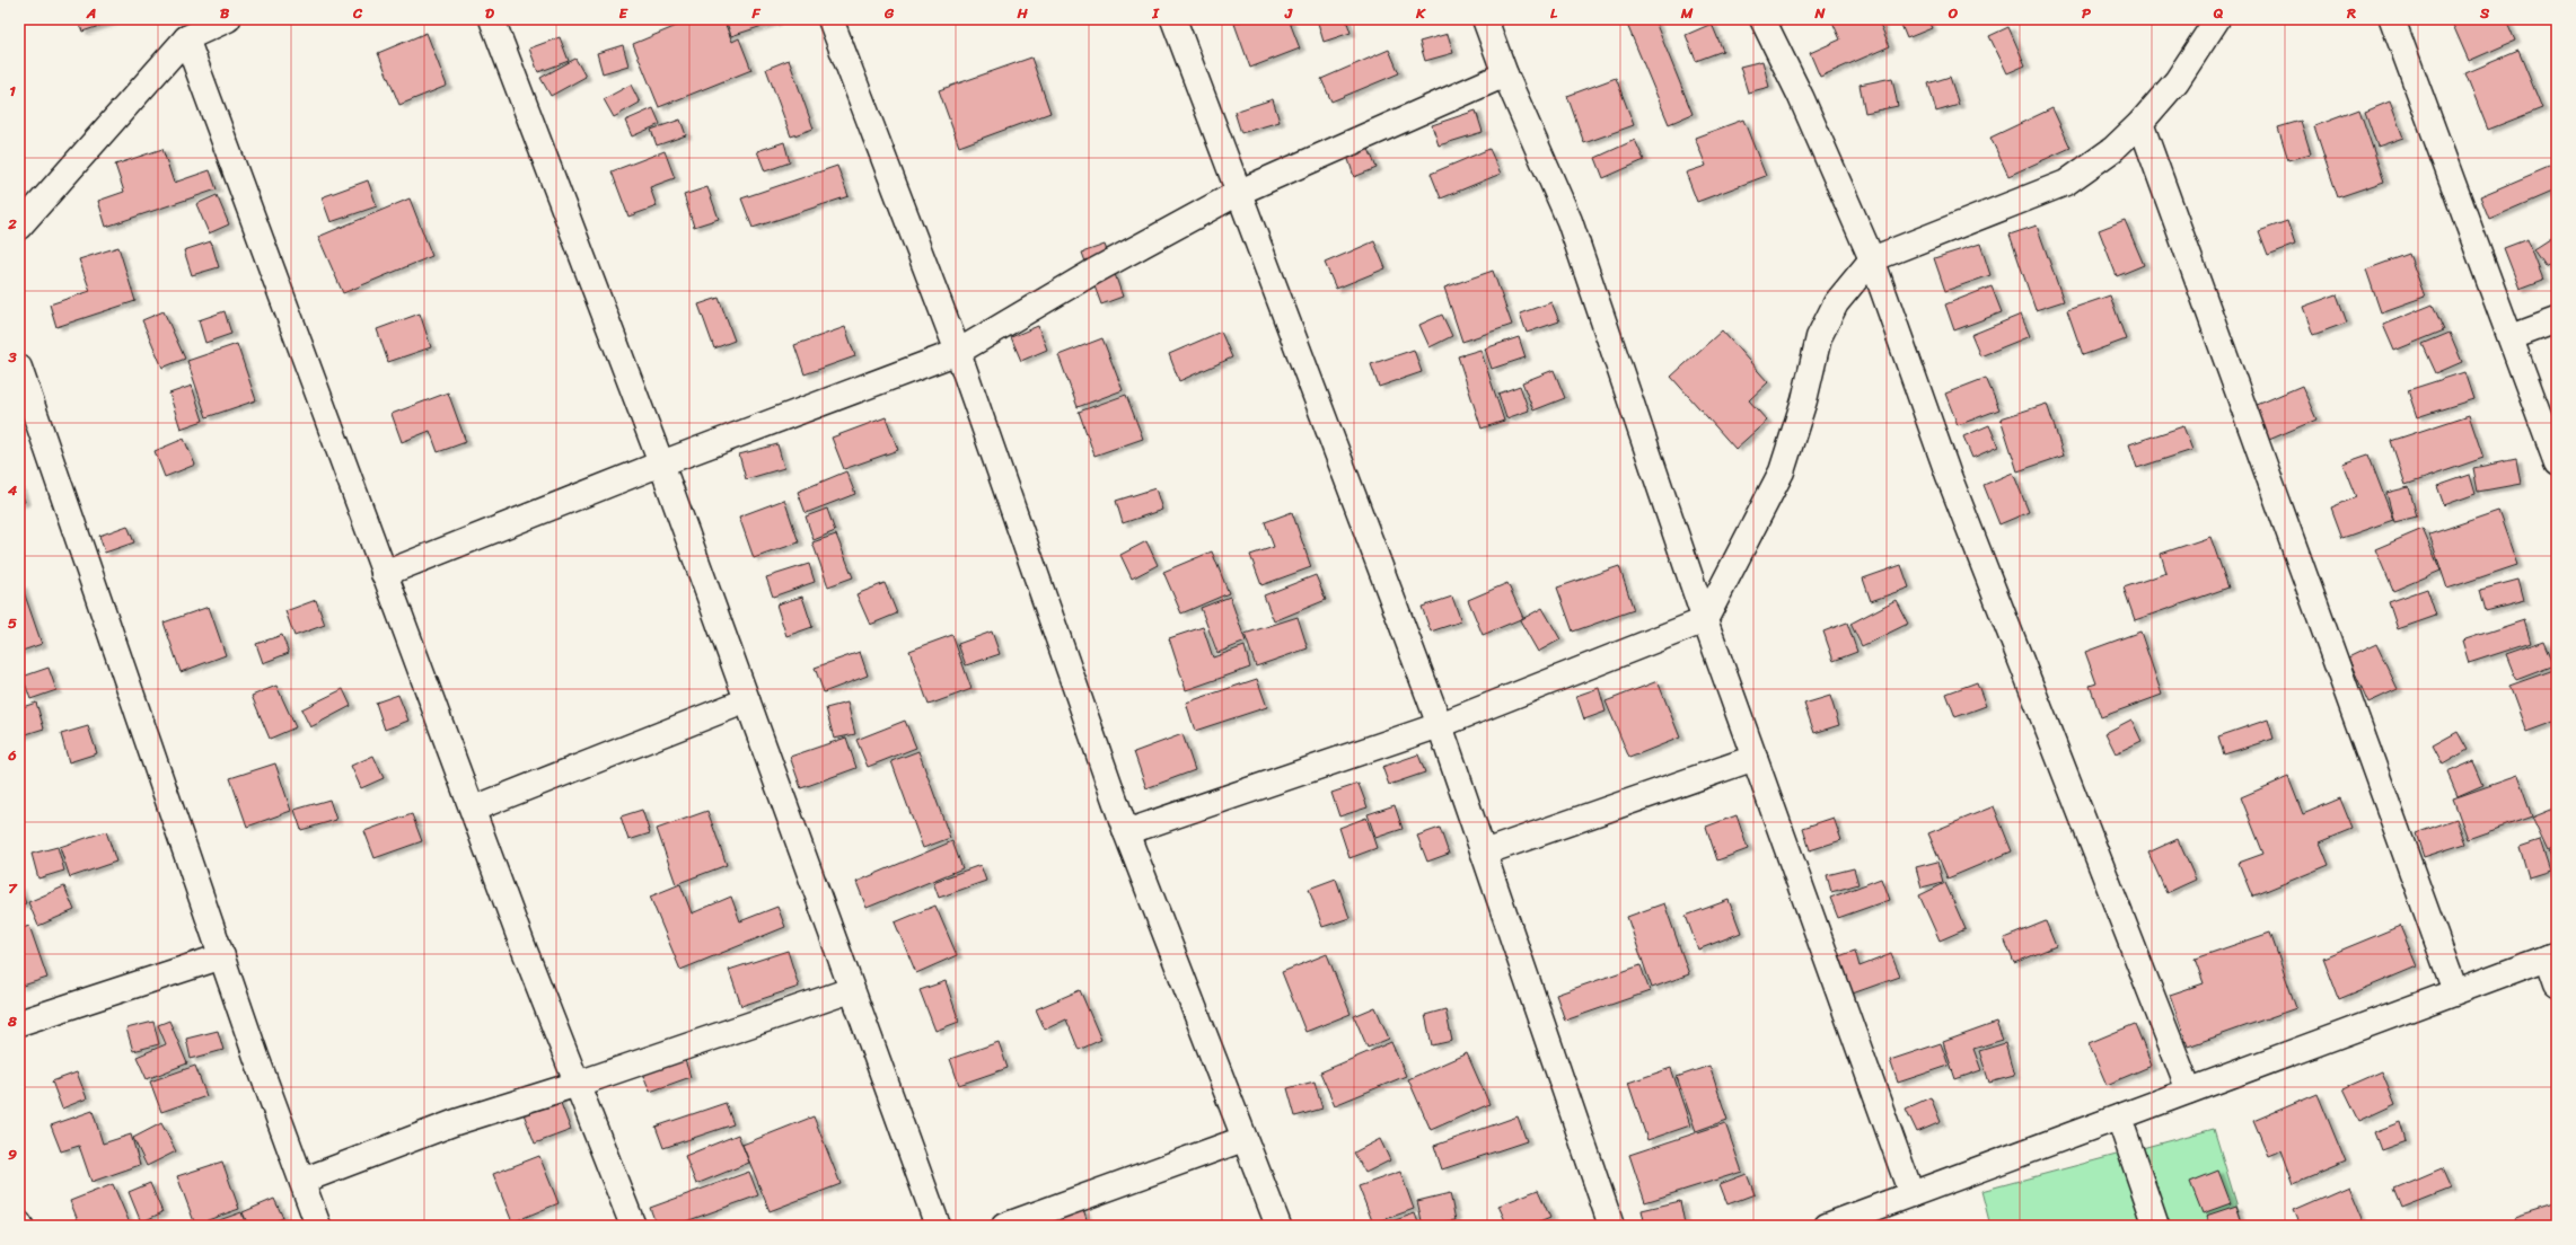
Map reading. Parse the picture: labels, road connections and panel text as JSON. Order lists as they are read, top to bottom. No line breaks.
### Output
{"grid":{"columns":["A","B","C","D","E","F","G","H","I","J","K","L","M","N","O","P","Q","R","S"],"rows":["1","2","3","4","5","6","7","8","9"]}}
